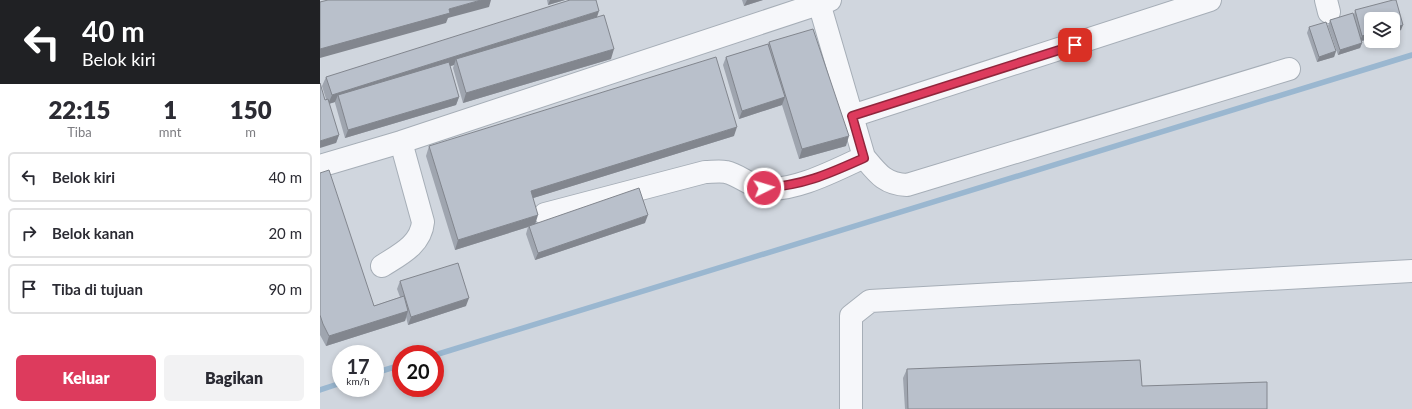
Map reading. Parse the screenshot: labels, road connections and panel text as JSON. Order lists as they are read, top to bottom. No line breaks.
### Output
{"page":{"turn":["40 m","Belok kiri"],"eta":["22:15","Tiba","1","mnt","150","m"],"list":[{"name":"Belok kiri","value":"40 m"},{"name":"Belok kanan","value":"20 m"},{"name":"Tiba di tujuan","value":"90 m"}],"speed":"17 km/h","limit":"20","buttons":["Keluar","Bagikan"]}}
